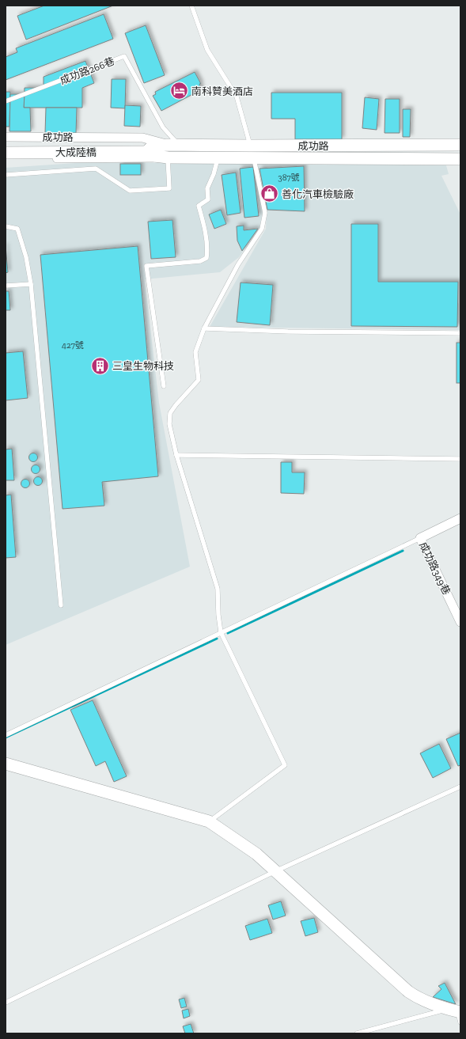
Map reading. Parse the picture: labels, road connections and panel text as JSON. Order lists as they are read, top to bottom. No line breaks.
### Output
{"streets":{"main road":["成功路","大成陸橋"],"street":["成功路349巷"],"lane":["成功路266巷"]},"crossings":[["成功路266巷","成功路"],["成功路","大成陸橋"]],"places":{"hotel":["南科贊美酒店"],"shop":["善化汽車檢驗廠"],"building":["三皇生物科技"]},"house_numbers":["387號","427號"]}
